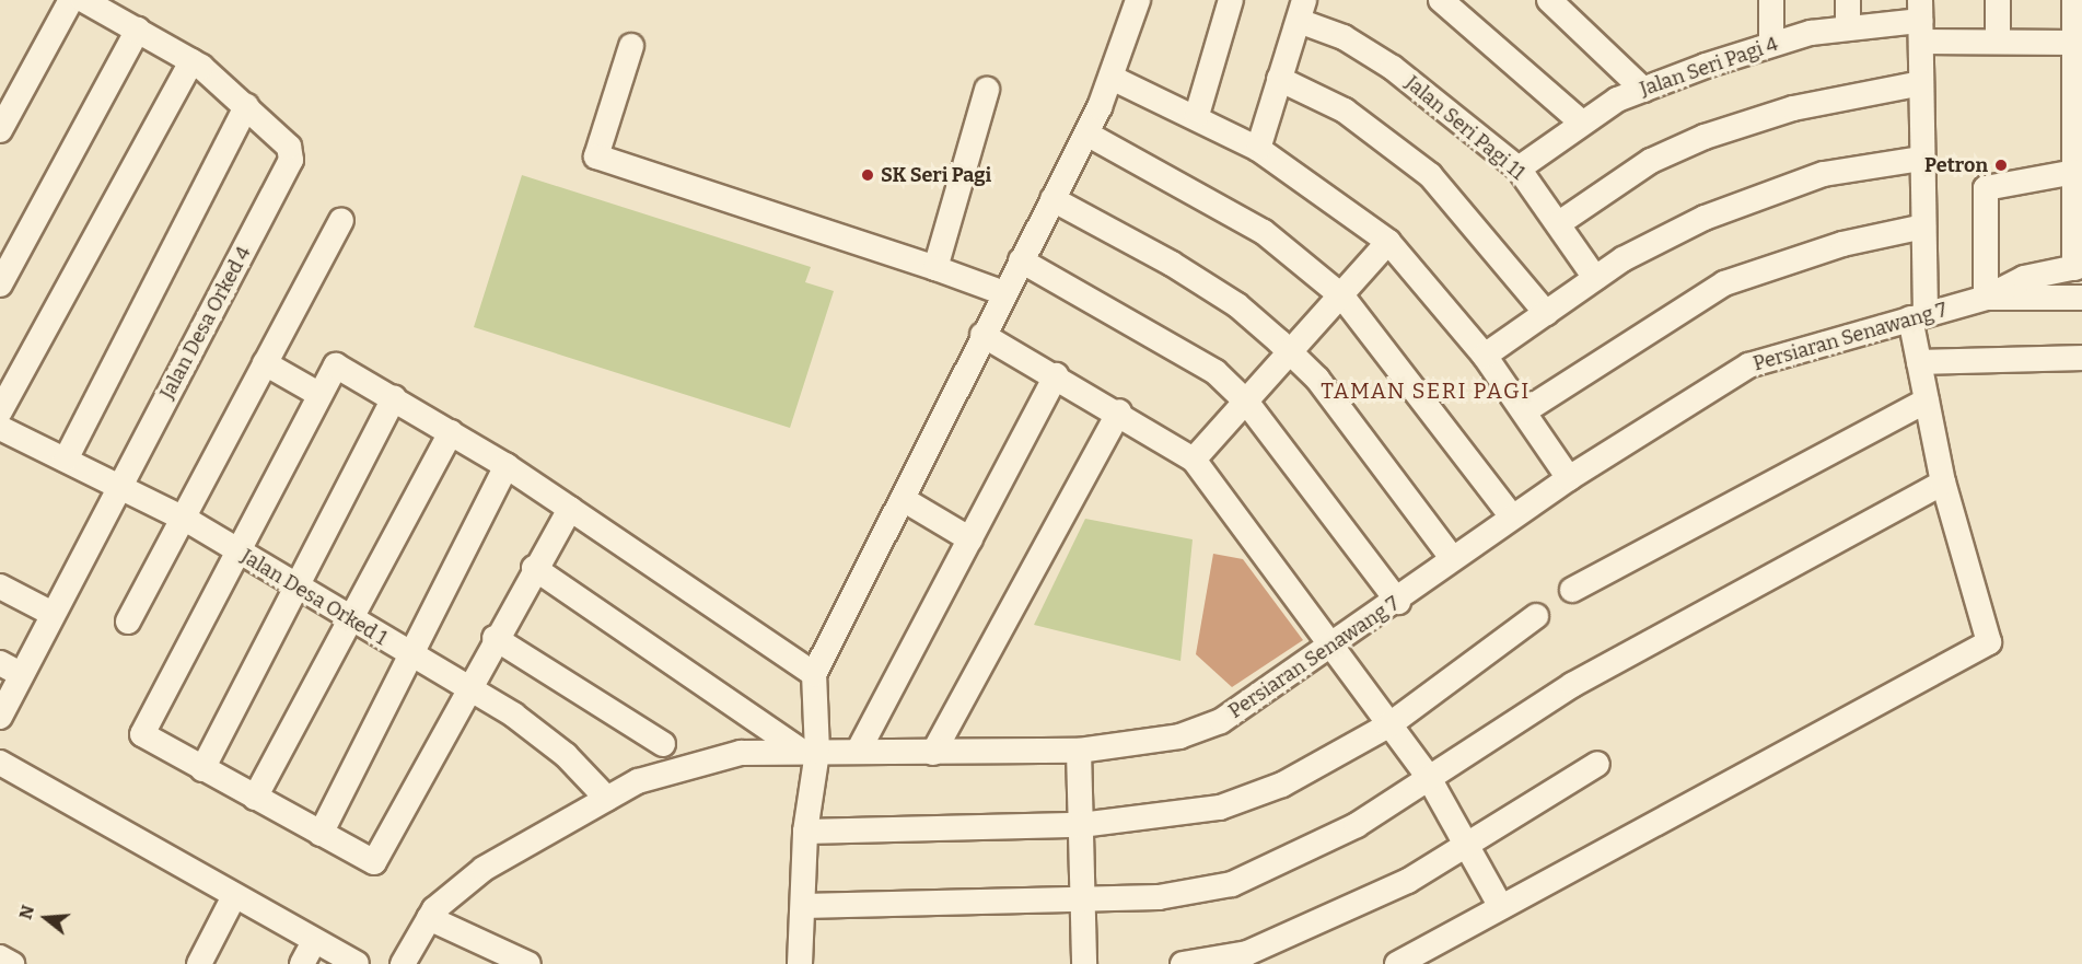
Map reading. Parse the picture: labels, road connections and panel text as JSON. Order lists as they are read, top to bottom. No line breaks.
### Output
{"streets":{"street":["Jalan Seri Pagi 4","Jalan Seri Pagi 11","Jalan Desa Orked 4","Persiaran Senawang 7","Jalan Desa Orked 1"]},"crossings":[["Jalan Seri Pagi 4","Jalan Seri Pagi 11"],["Jalan Desa Orked 4","Jalan Desa Orked 1"],["Persiaran Senawang 7","Jalan Desa Orked 1"]],"districts":["TAMAN SERI PAGI"],"places":["Petron","SK Seri Pagi"],"north":"left"}
